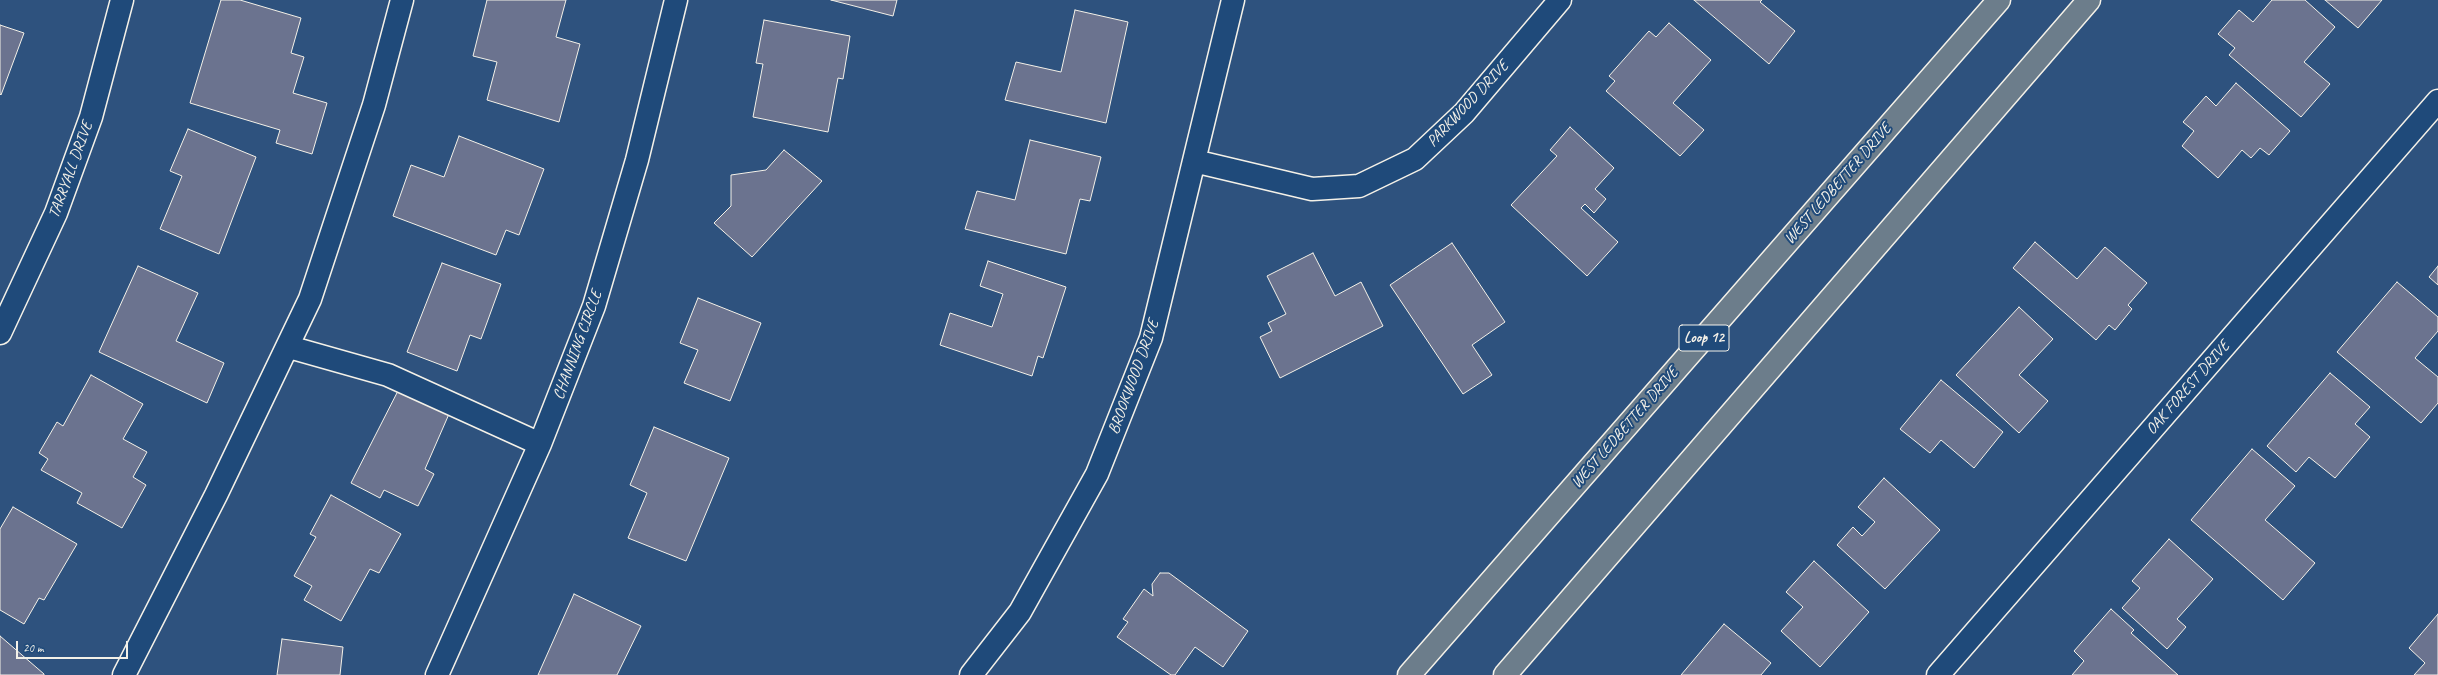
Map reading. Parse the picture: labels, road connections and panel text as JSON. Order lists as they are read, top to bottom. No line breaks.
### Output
{"streets":{"main road":["WEST LEDBETTER DRIVE","Loop 12"],"street":["PARKWOOD DRIVE","TARRYALL DRIVE","CHANNING CIRCLE","BROOKWOOD DRIVE","OAK FOREST DRIVE"]},"crossings":[["PARKWOOD DRIVE","BROOKWOOD DRIVE"]],"scale_bar":"20 m"}
